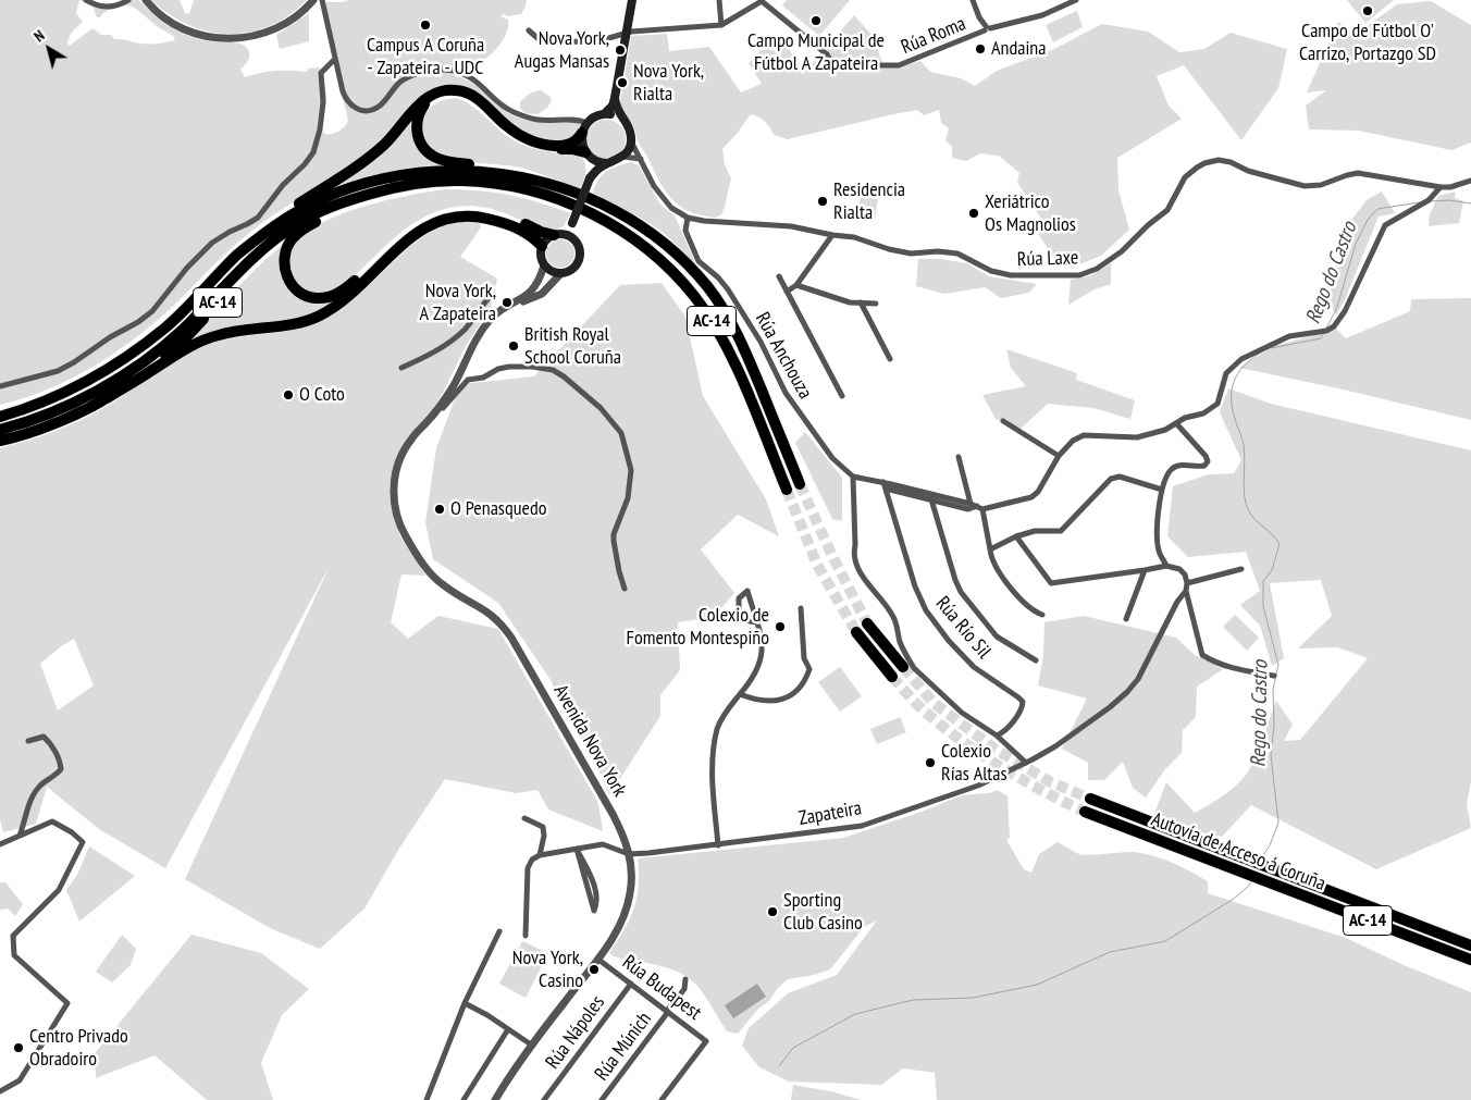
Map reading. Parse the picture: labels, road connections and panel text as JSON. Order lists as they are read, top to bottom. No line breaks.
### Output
{"streets":{"highway":["AC-14","Autovía de Acceso á Coruña"],"street":["Rúa Roma","Rúa Laxe","Rúa Anchouza","Rúa Río Sil","Avenida Nova York","Zapateira","Rúa Budapest","Rúa Nápoles","Rúa Múnich"]},"crossings":[["Rúa Laxe","Rúa Anchouza"],["Avenida Nova York","Zapateira"],["Avenida Nova York","Rúa Budapest"],["Rúa Budapest","Rúa Nápoles"],["Rúa Budapest","Rúa Múnich"]],"water":["Rego do Castro"],"places":["Campo de Fútbol O' Carrizo, Portazgo SD","Campo Municipal de Fútbol A Zapateira","Campus A Coruña - Zapateira - UDC","Andaina","Nova York, Augas Mansas","Nova York, Rialta","Residencia Rialta","Xeriátrico Os Magnolios","Nova York, A Zapateira","British Royal School Coruña","O Coto","O Penasquedo","Colexio de Fomento Montespiño","Colexio Rías Altas","Sporting Club Casino","Nova York, Casino","Centro Privado Obradoiro"],"north":"top left"}
